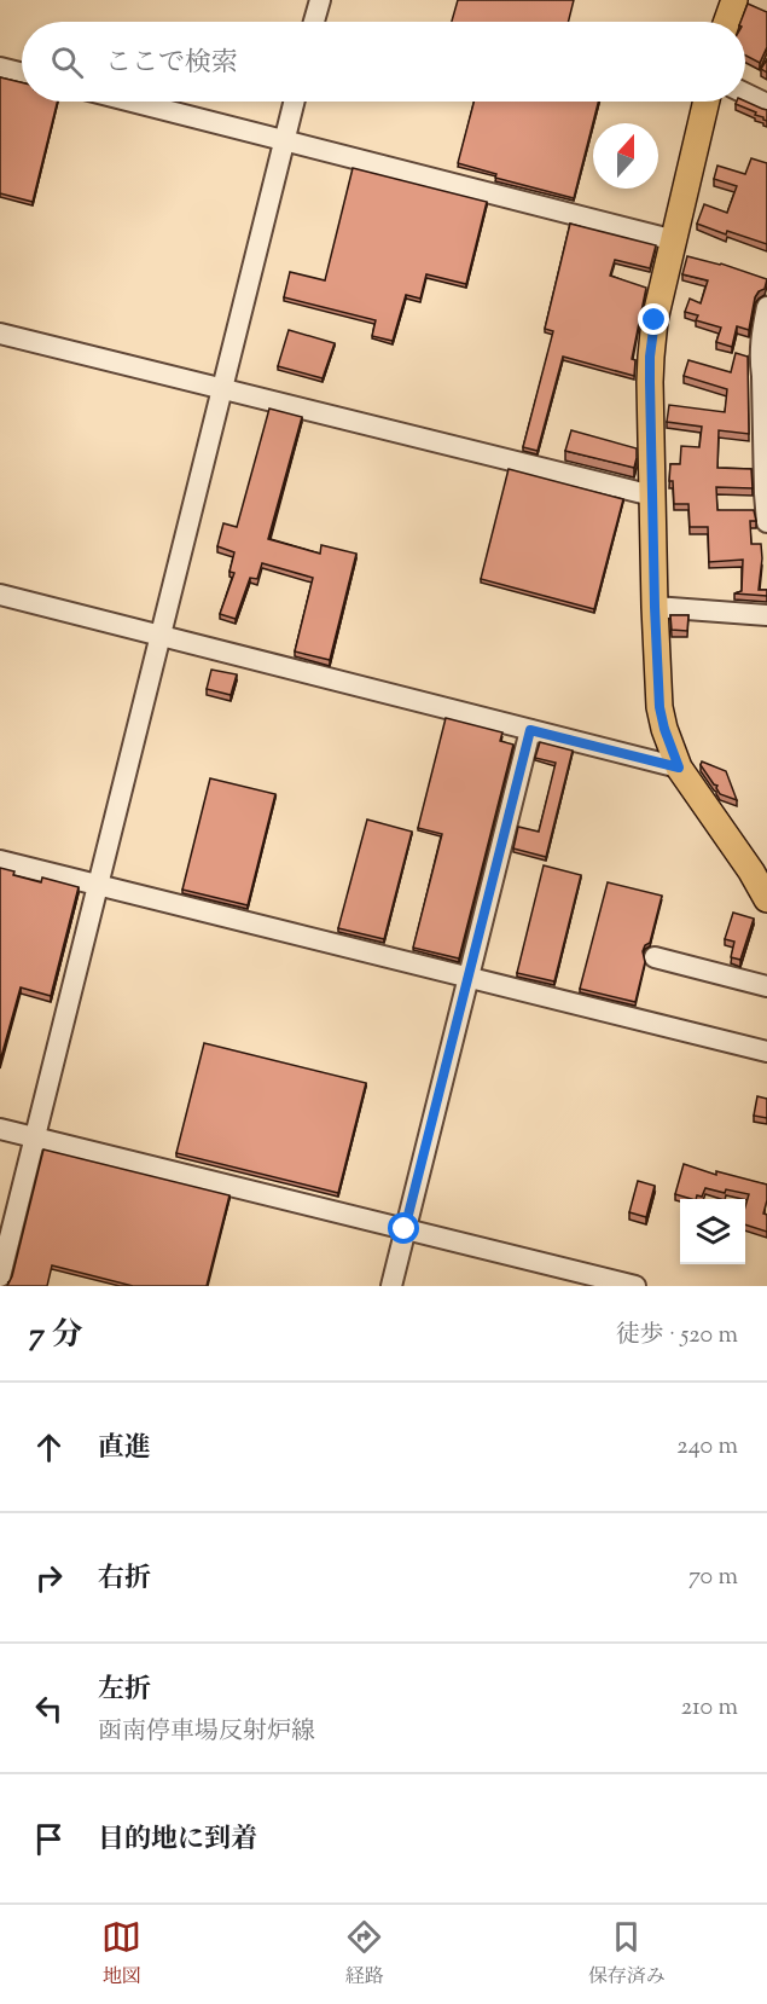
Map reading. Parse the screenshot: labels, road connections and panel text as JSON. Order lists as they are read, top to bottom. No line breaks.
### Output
{"north":"top","page":{"search":"ここで検索","heading":["7 分","徒歩 · 520 m"],"list":[["直進","240 m"],["右折","70 m"],["左折","函南停車場反射炉線","210 m"],"目的地に到着"],"nav":["地図","経路","保存済み"]}}
